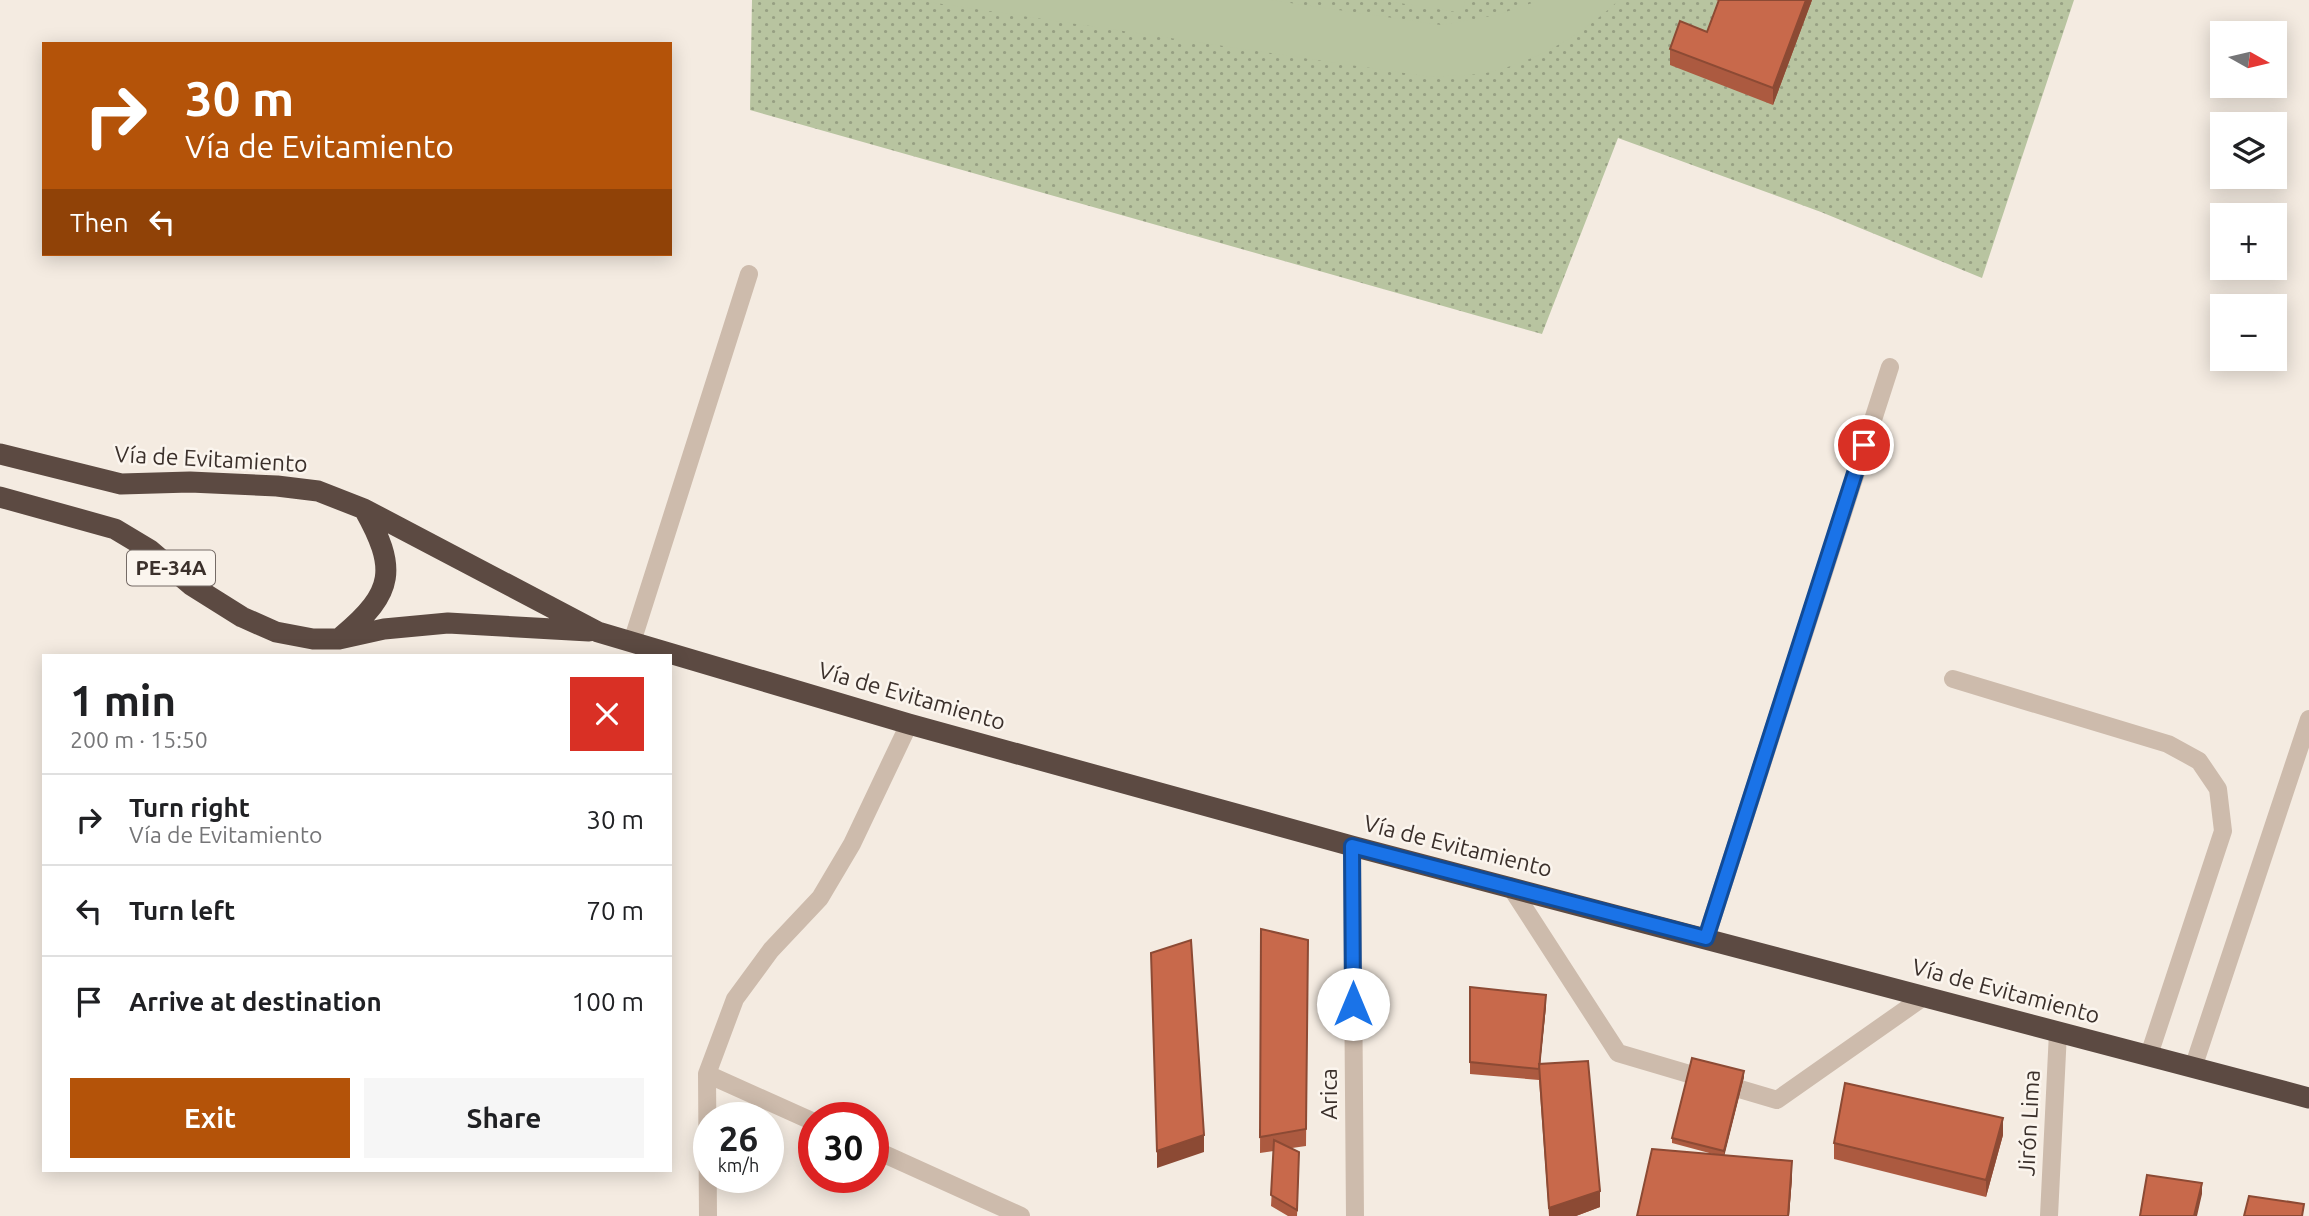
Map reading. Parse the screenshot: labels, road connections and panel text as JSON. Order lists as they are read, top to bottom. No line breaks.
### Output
{"streets":{"highway":["Vía de Evitamiento","PE-34A"],"street":["Arica","Jirón Lima"]},"crossings":[["Vía de Evitamiento","Arica"],["Vía de Evitamiento","Jirón Lima"]],"north":"right","page":{"map_buttons":["+","−"],"turn":["30 m","Vía de Evitamiento"],"then":"Then","heading":["1 min","200 m · 15:50"],"list":[{"name":"Turn right","note":"Vía de Evitamiento","value":"30 m"},{"name":"Turn left","value":"70 m"},{"name":"Arrive at destination","value":"100 m"}],"buttons":["Exit","Share"],"speed":"26 km/h","limit":"30"}}
